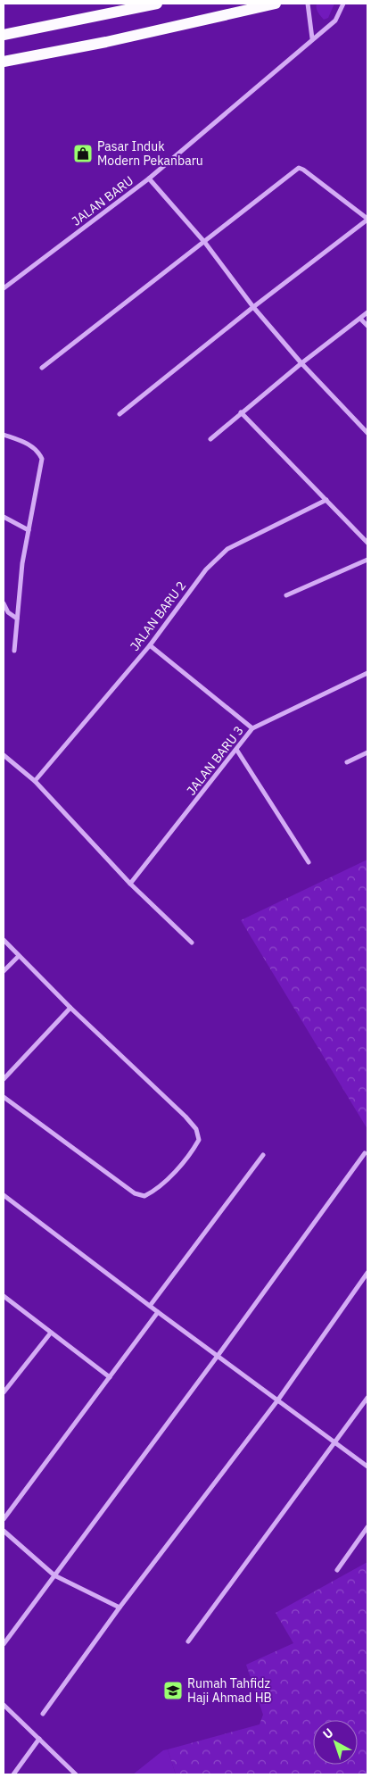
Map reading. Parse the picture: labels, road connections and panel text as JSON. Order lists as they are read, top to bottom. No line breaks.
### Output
{"streets":{"street":["JALAN BARU","JALAN BARU 2","JALAN BARU 3"]},"places":{"shop":["Pasar Induk Modern Pekanbaru"],"school or university":["Rumah Tahfidz Haji Ahmad HB"]},"north":"top left"}
